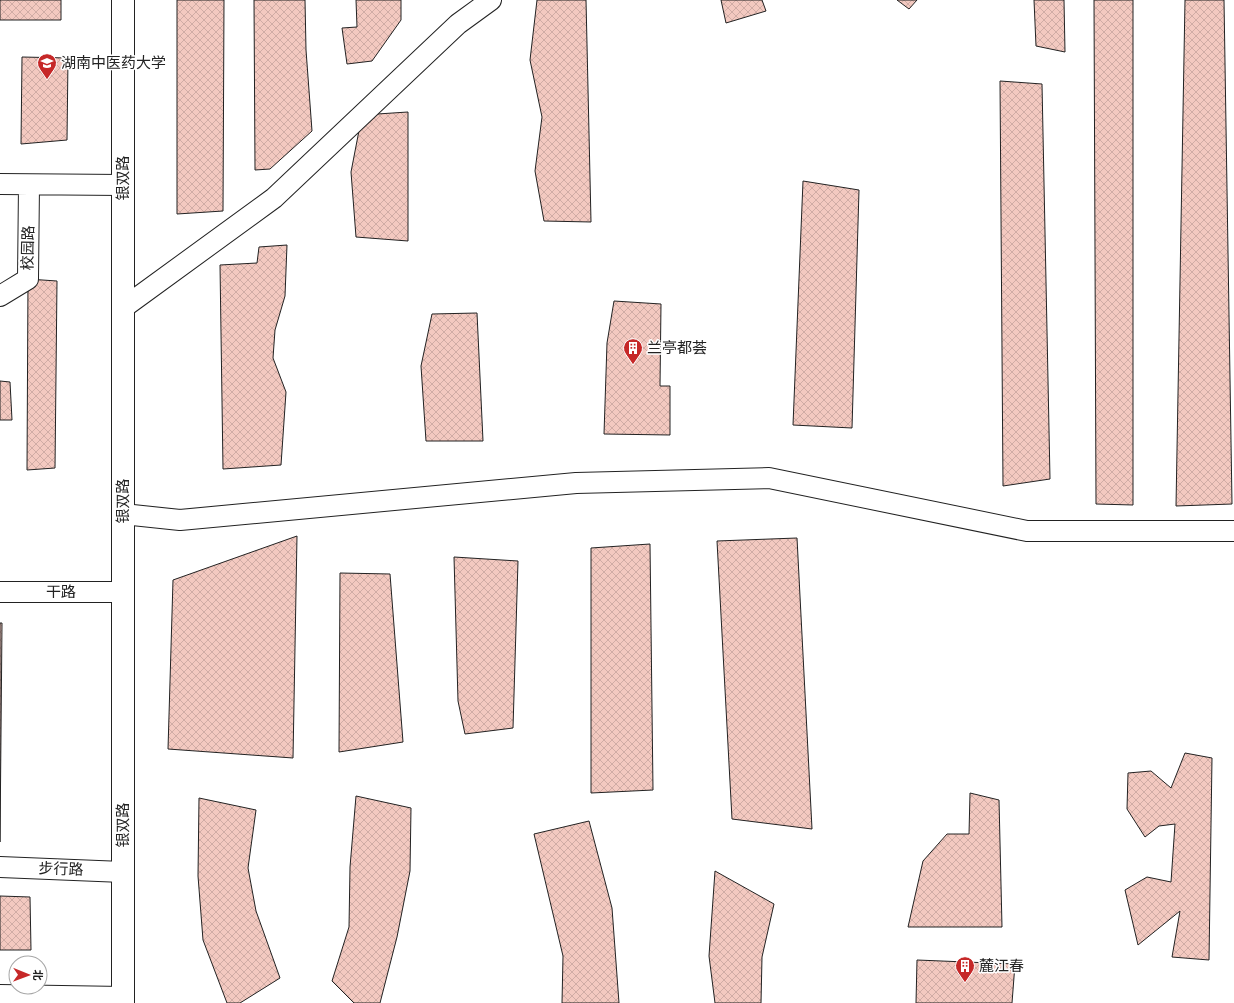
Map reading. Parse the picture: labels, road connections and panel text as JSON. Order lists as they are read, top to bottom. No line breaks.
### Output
{"streets":{"street":["银双路","校园路","干路","步行路"]},"crossings":[["银双路","干路"],["银双路","步行路"]],"places":{"school or university":["湖南中医药大学"],"building":["兰亭都荟","麓江春"]},"north":"right"}
